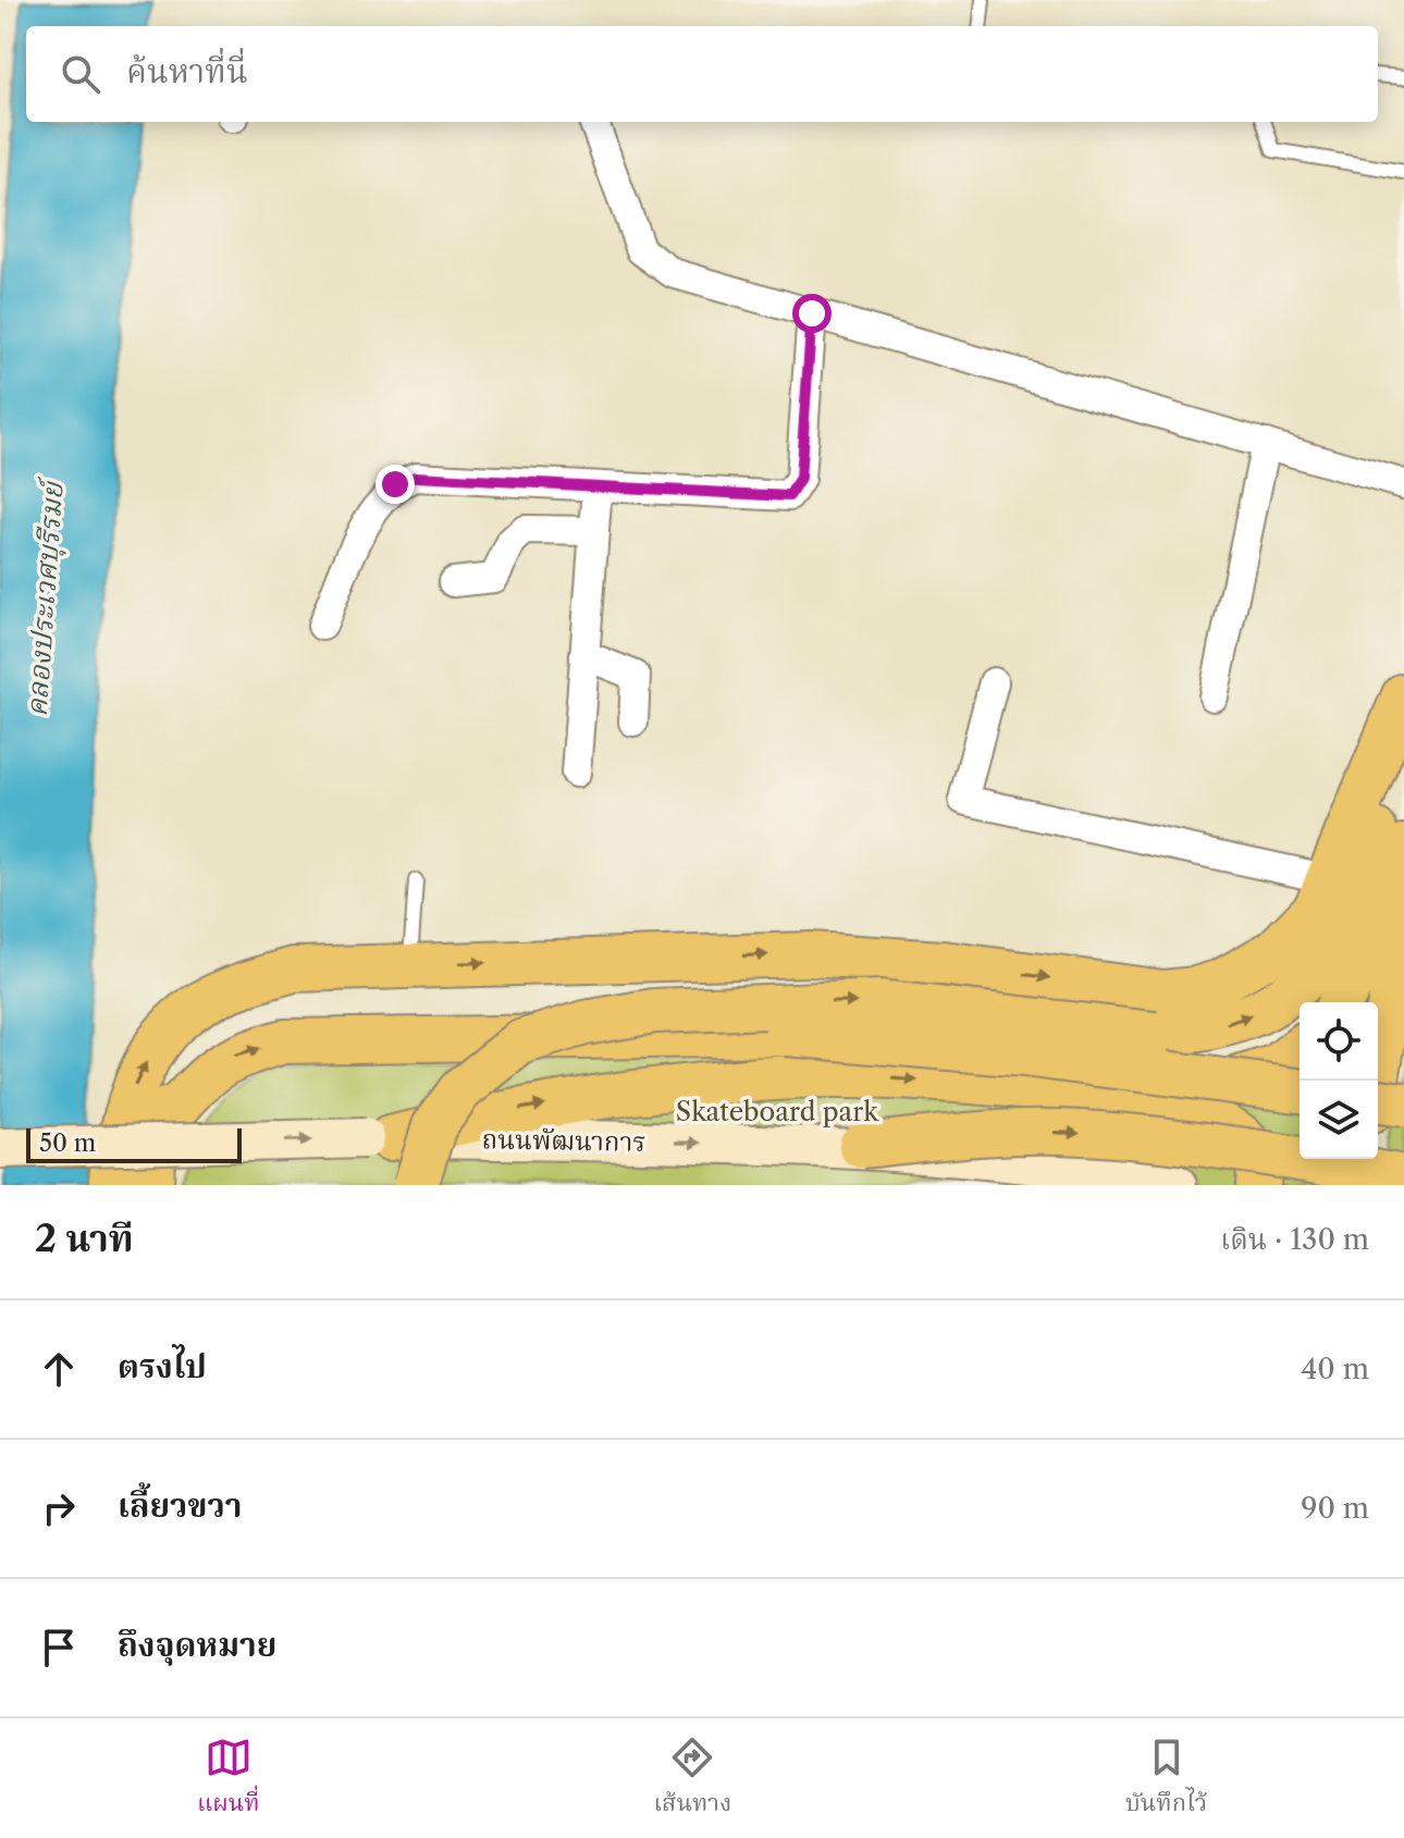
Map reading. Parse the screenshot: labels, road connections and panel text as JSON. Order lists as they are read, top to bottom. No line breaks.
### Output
{"streets":{"main road":["ถนนพัฒนาการ"]},"water":["คลองประเวศบุรีรมย์"],"parks":["Skateboard park"],"scale_bar":"50 m","page":{"search":"ค้นหาที่นี่","scale":"50 m","heading":["2 นาที","เดิน · 130 m"],"list":[["ตรงไป","40 m"],["เลี้ยวขวา","90 m"],"ถึงจุดหมาย"],"nav":["แผนที่","เส้นทาง","บันทึกไว้"]}}
